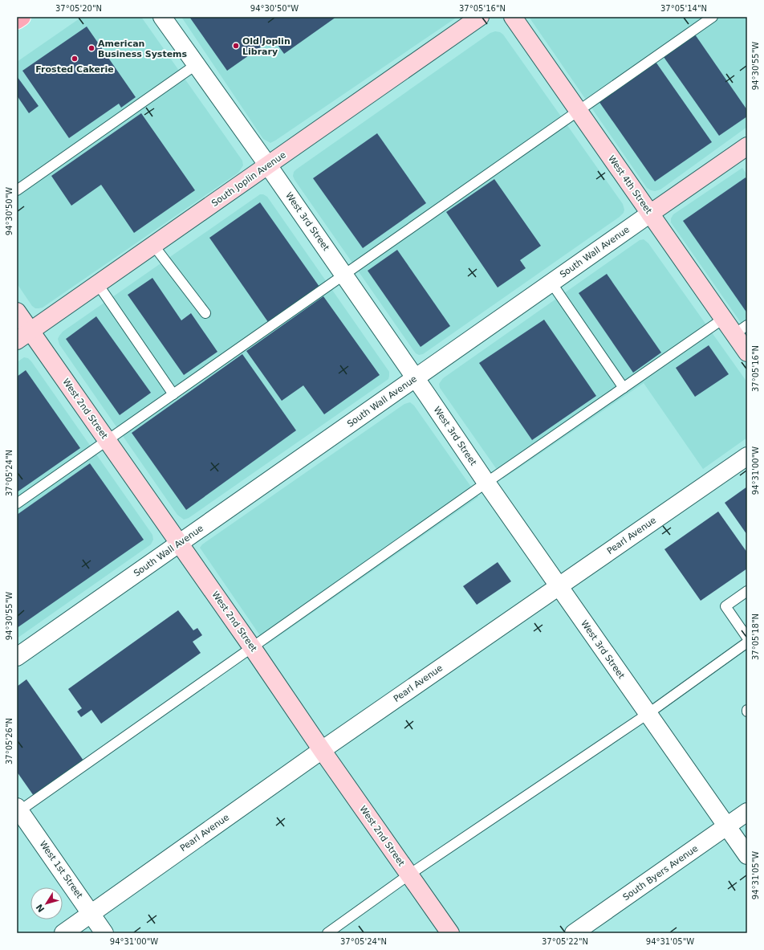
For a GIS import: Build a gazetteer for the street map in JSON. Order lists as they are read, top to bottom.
{
  "streets": {
    "street": [
      "South Joplin Avenue",
      "West 4th Street",
      "West 3rd Street",
      "South Wall Avenue",
      "West 2nd Street",
      "Pearl Avenue",
      "West 1st Street",
      "South Byers Avenue"
    ]
  },
  "crossings": [
    ["South Joplin Avenue", "West 3rd Street"],
    ["South Joplin Avenue", "West 2nd Street"],
    ["West 4th Street", "South Wall Avenue"],
    ["West 3rd Street", "South Wall Avenue"],
    ["West 3rd Street", "Pearl Avenue"],
    ["West 3rd Street", "South Byers Avenue"],
    ["South Wall Avenue", "West 2nd Street"],
    ["West 2nd Street", "Pearl Avenue"],
    ["Pearl Avenue", "West 1st Street"]
  ],
  "places": ["Old Joplin Library", "American Business Systems", "Frosted Cakerie"],
  "north": "bottom left",
  "coordinates": [
    "37°05'20\"N",
    "94°30'50\"W",
    "37°05'16\"N",
    "37°05'14\"N",
    "94°30'55\"W",
    "94°31'00\"W",
    "37°05'24\"N",
    "37°05'18\"N",
    "37°05'26\"N",
    "94°31'05\"W",
    "37°05'22\"N"
  ]
}
